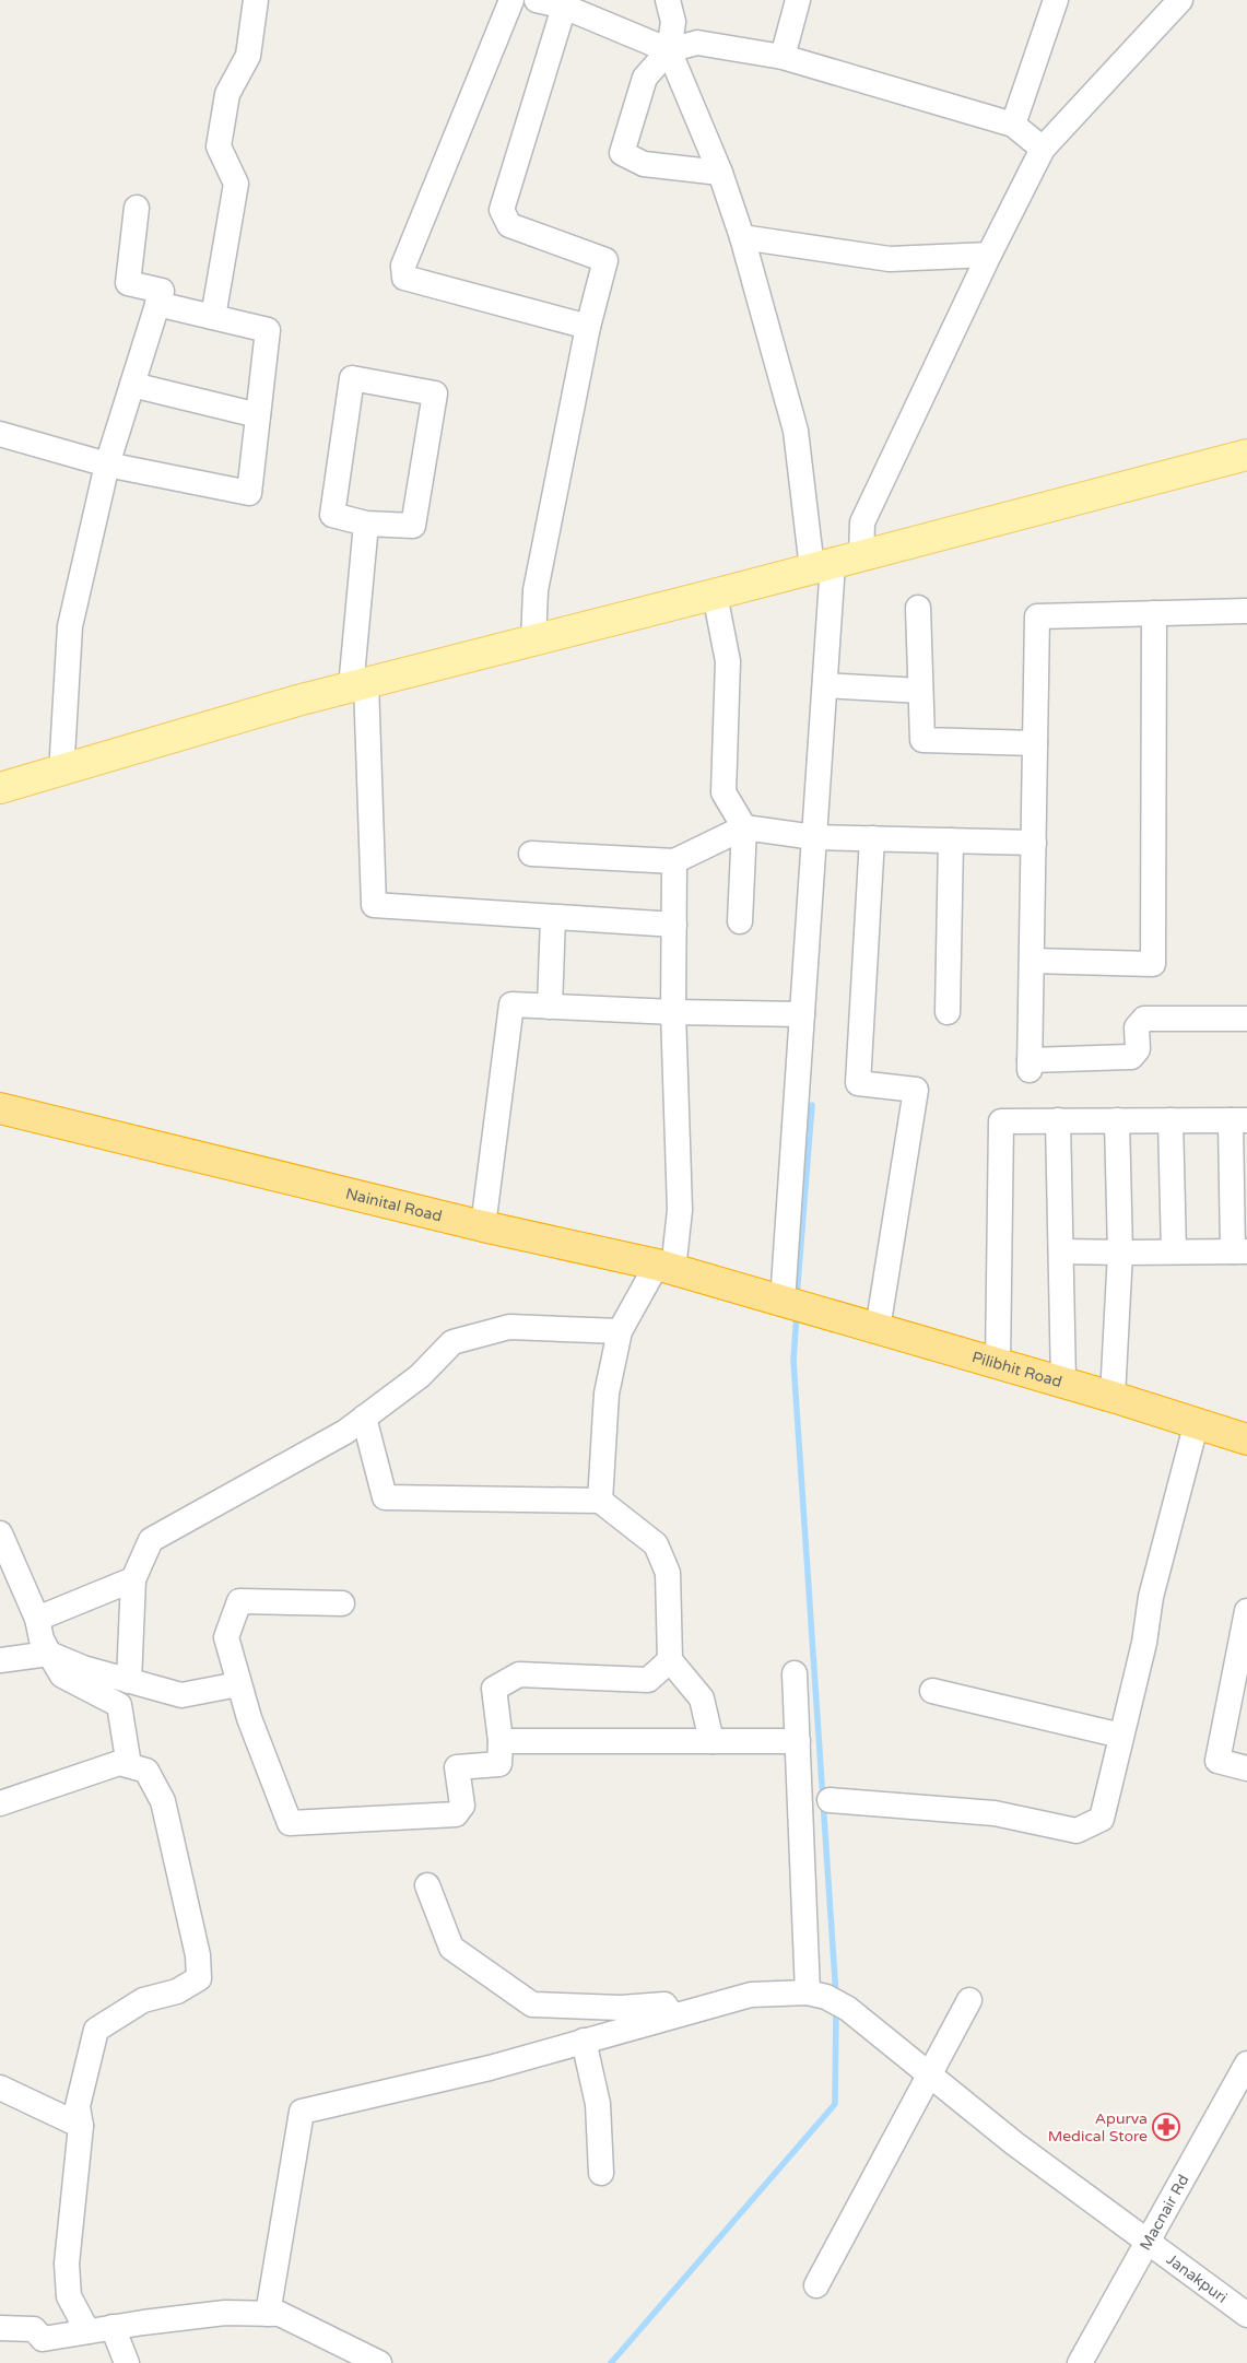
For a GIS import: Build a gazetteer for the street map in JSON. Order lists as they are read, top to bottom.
{
  "streets": {
    "highway": ["Nainital Road", "Pilibhit Road"],
    "street": ["Macnair Rd", "Janakpuri"]
  },
  "crossings": [
    ["Nainital Road", "Pilibhit Road"],
    ["Macnair Rd", "Janakpuri"]
  ],
  "places": {
    "pharmacy": ["Apurva Medical Store"]
  }
}
